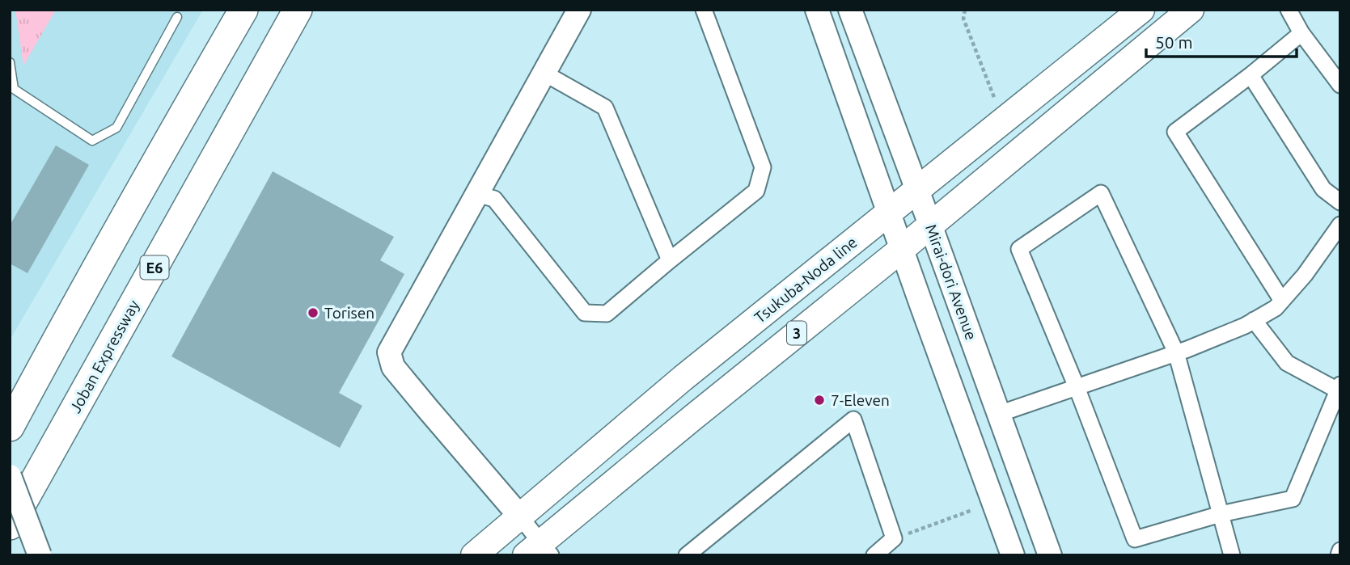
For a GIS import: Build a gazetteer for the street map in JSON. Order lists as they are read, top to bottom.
{
  "streets": {
    "highway": ["E6", "Joban Expressway"],
    "main road": ["Tsukuba-Noda line", "3"],
    "street": ["Mirai-dori Avenue"]
  },
  "crossings": [
    ["Tsukuba-Noda line", "Mirai-dori Avenue"],
    ["Mirai-dori Avenue", "3"]
  ],
  "places": ["Torisen", "7-Eleven"],
  "scale_bar": "50 m"
}
